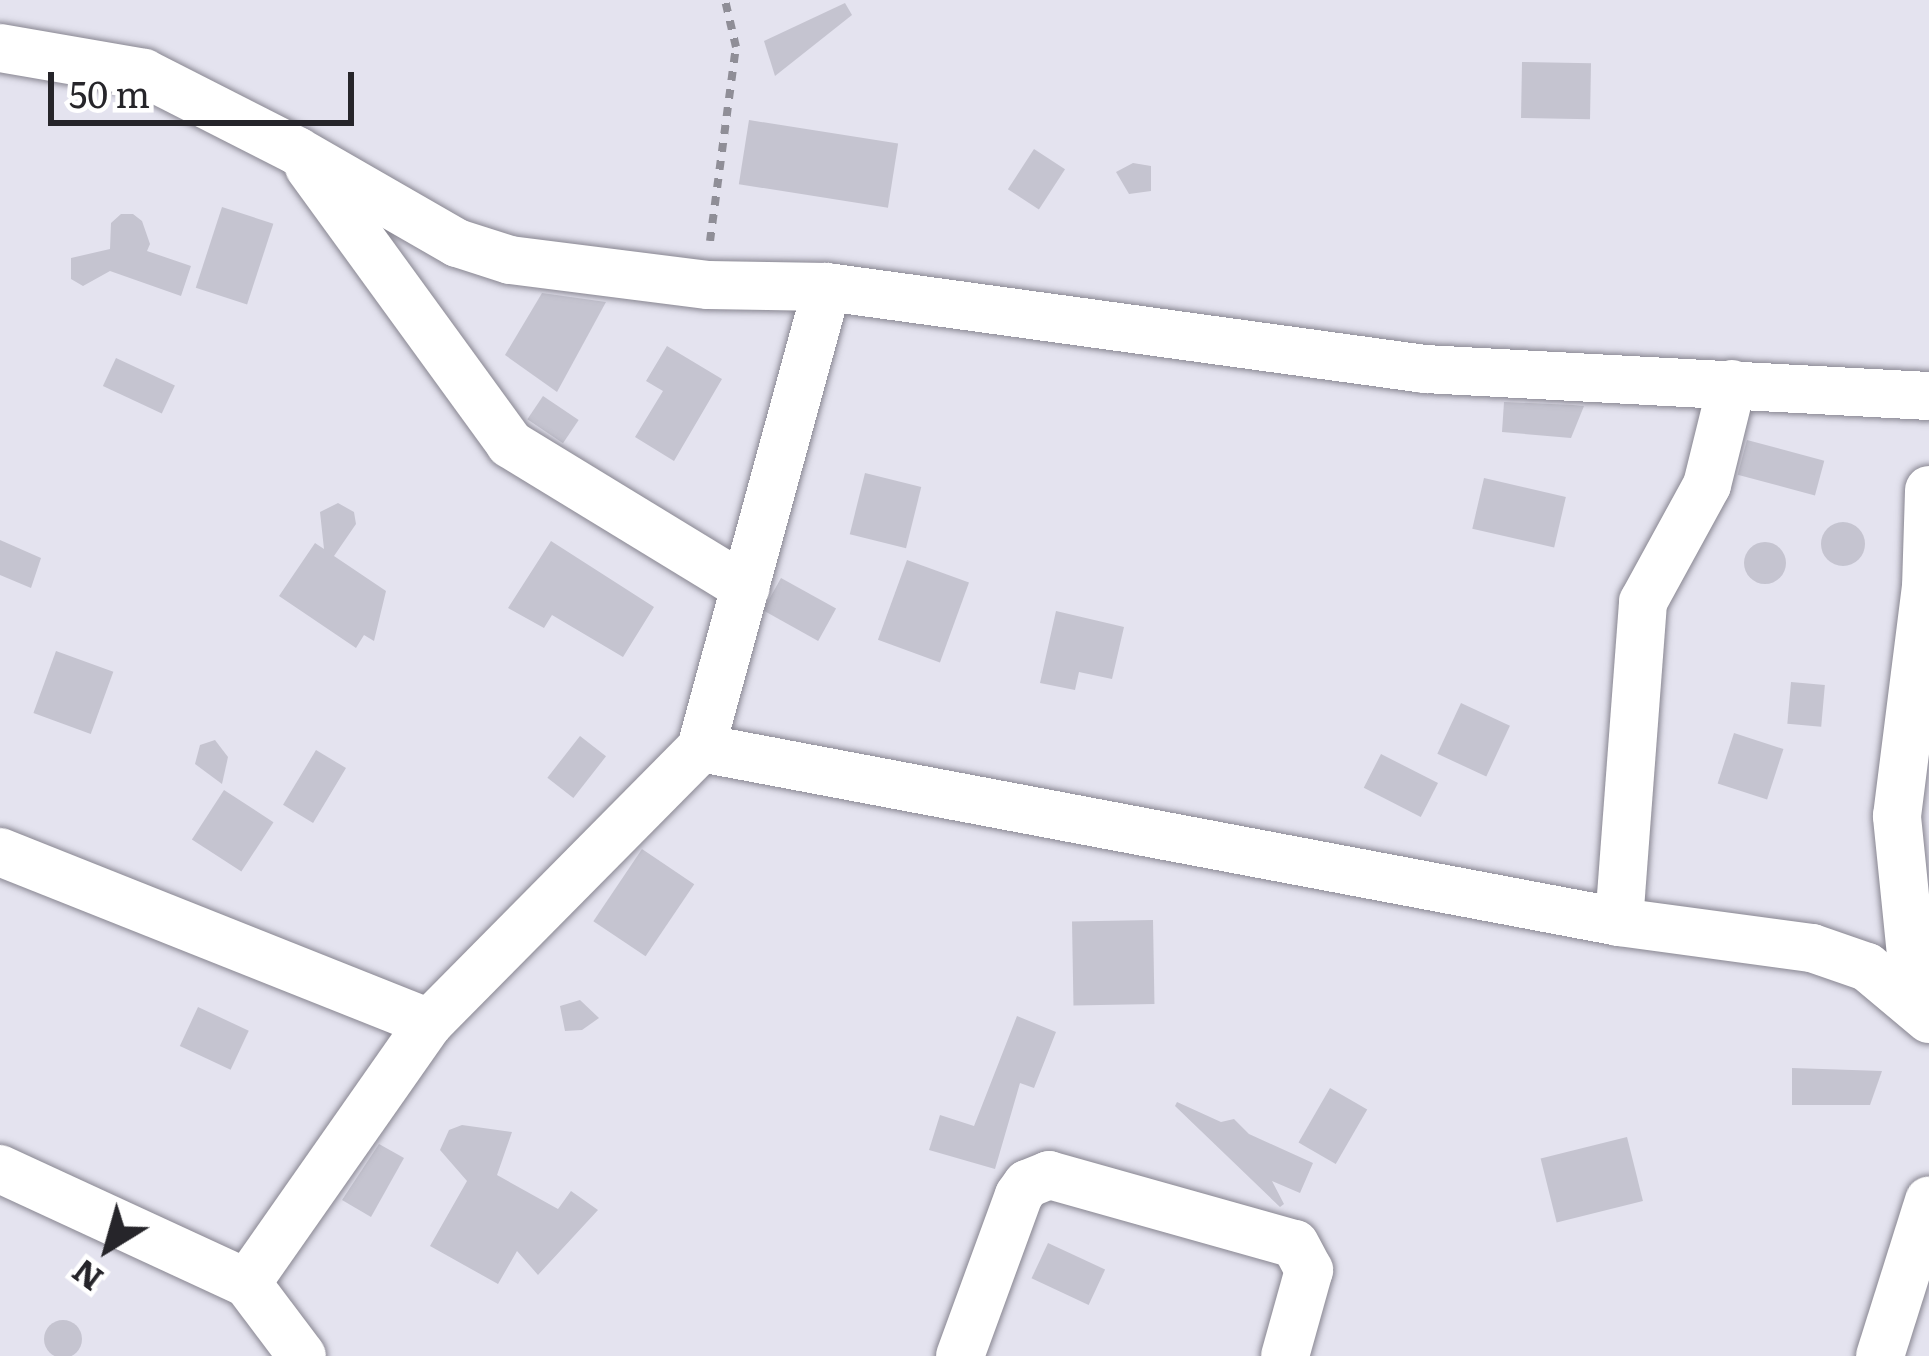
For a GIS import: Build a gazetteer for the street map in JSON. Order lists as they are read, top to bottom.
{
  "scale_bar": "50 m",
  "north": "bottom left"
}
